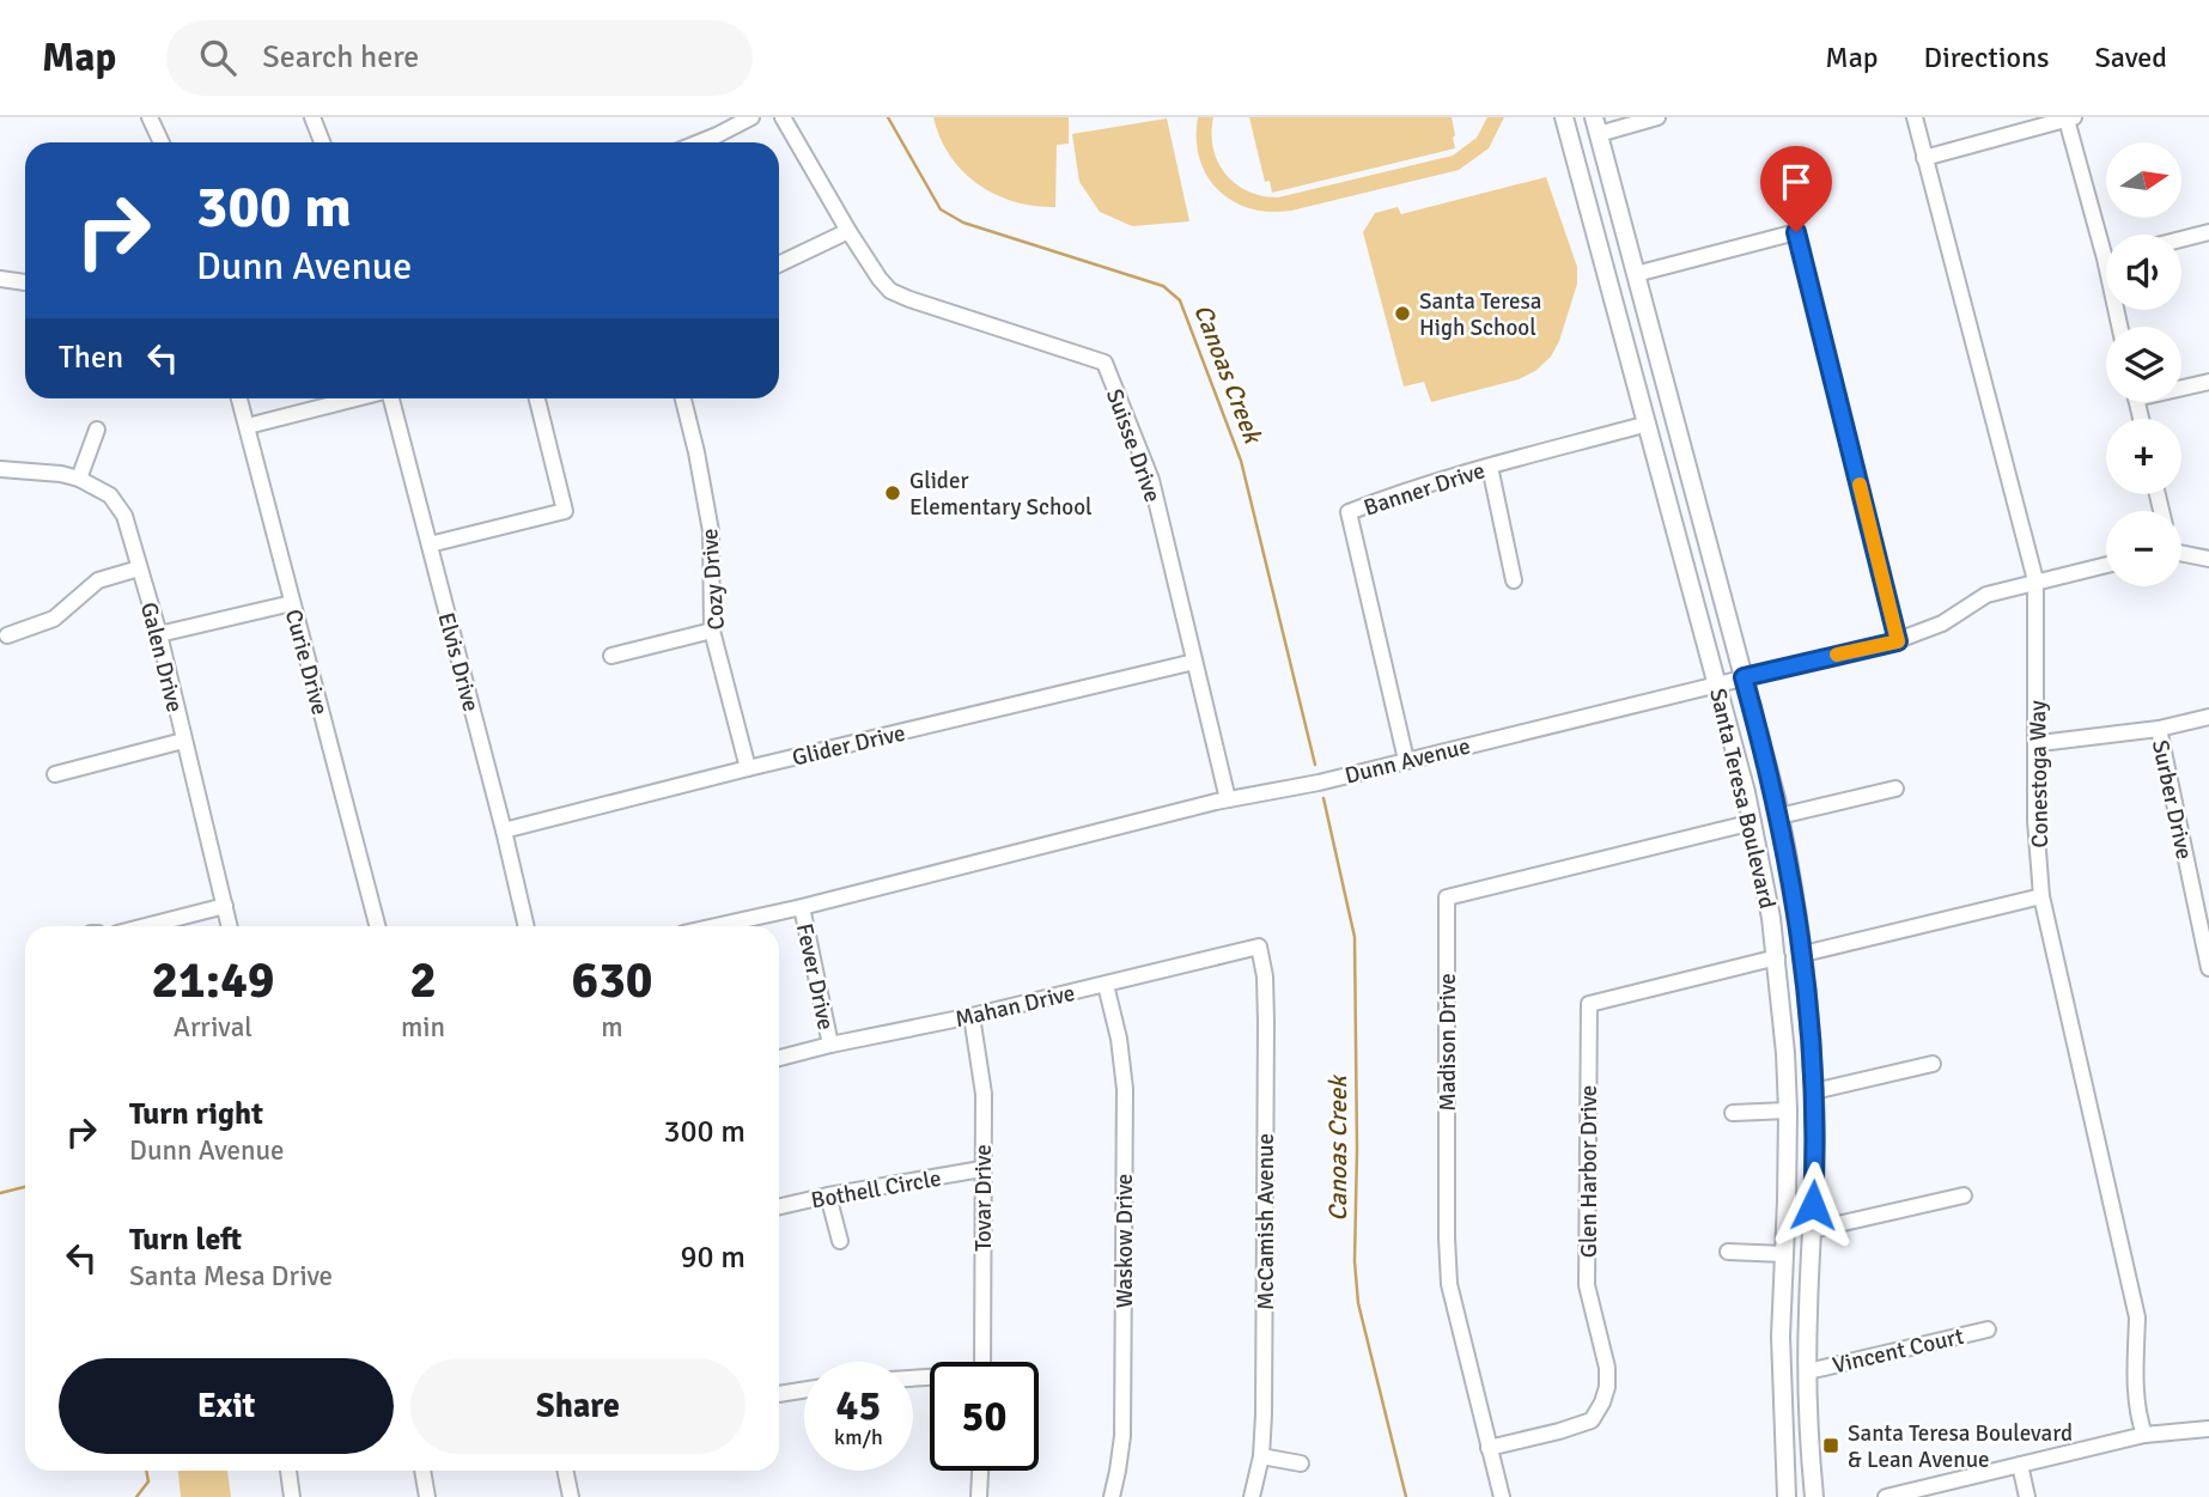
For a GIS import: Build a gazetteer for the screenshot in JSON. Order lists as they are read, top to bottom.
{
  "streets": {
    "main road": ["Santa Teresa Boulevard"],
    "street": [
      "Suisse Drive",
      "Banner Drive",
      "Cozy Drive",
      "Galen Drive",
      "Curie Drive",
      "Elvis Drive",
      "Glider Drive",
      "Dunn Avenue",
      "Conestoga Way",
      "Surber Drive",
      "Fever Drive",
      "Mahan Drive",
      "Madison Drive",
      "Glen Harbor Drive",
      "Bothell Circle",
      "Tovar Drive",
      "McCamish Avenue",
      "Waskow Drive",
      "Vincent Court"
    ]
  },
  "crossings": [
    ["Suisse Drive", "Glider Drive"],
    ["Suisse Drive", "Dunn Avenue"],
    ["Banner Drive", "Dunn Avenue"],
    ["Banner Drive", "Santa Teresa Boulevard"],
    ["Cozy Drive", "Glider Drive"],
    ["Elvis Drive", "Glider Drive"],
    ["Dunn Avenue", "Conestoga Way"],
    ["Dunn Avenue", "Santa Teresa Boulevard"],
    ["Dunn Avenue", "Fever Drive"],
    ["Santa Teresa Boulevard", "Madison Drive"],
    ["Santa Teresa Boulevard", "Glen Harbor Drive"],
    ["Santa Teresa Boulevard", "Vincent Court"],
    ["Fever Drive", "Mahan Drive"],
    ["Mahan Drive", "Tovar Drive"],
    ["Mahan Drive", "McCamish Avenue"],
    ["Mahan Drive", "Waskow Drive"],
    ["Madison Drive", "Glen Harbor Drive"],
    ["Bothell Circle", "Tovar Drive"]
  ],
  "water": ["Canoas Creek"],
  "places": {
    "other": ["Santa Teresa High School", "Glider Elementary School"],
    "transit": ["Santa Teresa Boulevard & Lean Avenue"]
  },
  "north": "right",
  "page": {
    "header": "Map",
    "search": "Search here",
    "nav": ["Map", "Directions", "Saved"],
    "map_buttons": ["+", "−"],
    "turn": ["300 m", "Dunn Avenue"],
    "then": "Then",
    "eta": [
      "21:49",
      "Arrival",
      "2",
      "min",
      "630",
      "m"
    ],
    "list": [
      {
        "name": "Turn right",
        "note": "Dunn Avenue",
        "value": "300 m"
      },
      {
        "name": "Turn left",
        "note": "Santa Mesa Drive",
        "value": "90 m"
      }
    ],
    "buttons": ["Exit", "Share"],
    "speed": "45 km/h",
    "limit": "50"
  }
}
